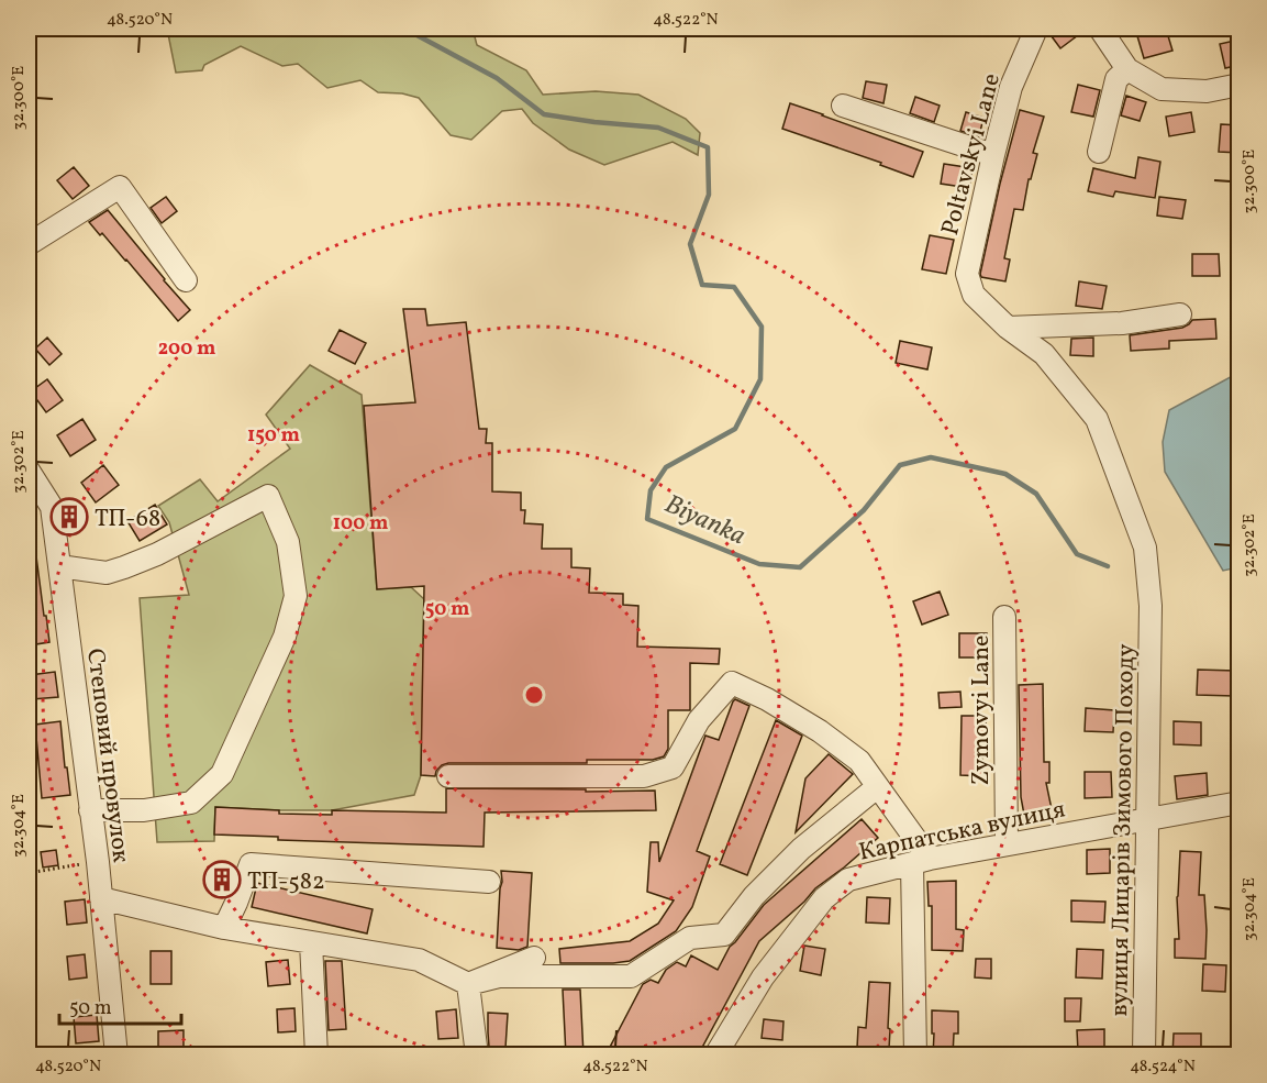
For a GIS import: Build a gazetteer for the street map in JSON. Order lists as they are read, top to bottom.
{
  "streets": {
    "street": [
      "Poltavskyi Lane",
      "Zymovyi Lane",
      "Степовий провулок",
      "Карпатська вулиця",
      "вулиця Лицарів Зимового Походу"
    ]
  },
  "crossings": [
    ["Poltavskyi Lane", "вулиця Лицарів Зимового Походу"],
    ["Zymovyi Lane", "Карпатська вулиця"],
    ["Карпатська вулиця", "вулиця Лицарів Зимового Походу"]
  ],
  "water": ["Biyanka"],
  "places": {
    "building": ["ТП-68", "ТП-582"]
  },
  "scale_bar": "50 m",
  "coordinates": [
    "48.520°N",
    "48.522°N",
    "32.300°E",
    "32.302°E",
    "32.304°E",
    "48.524°N"
  ],
  "rings": [
    "200 m",
    "150 m",
    "100 m",
    "50 m"
  ]
}
